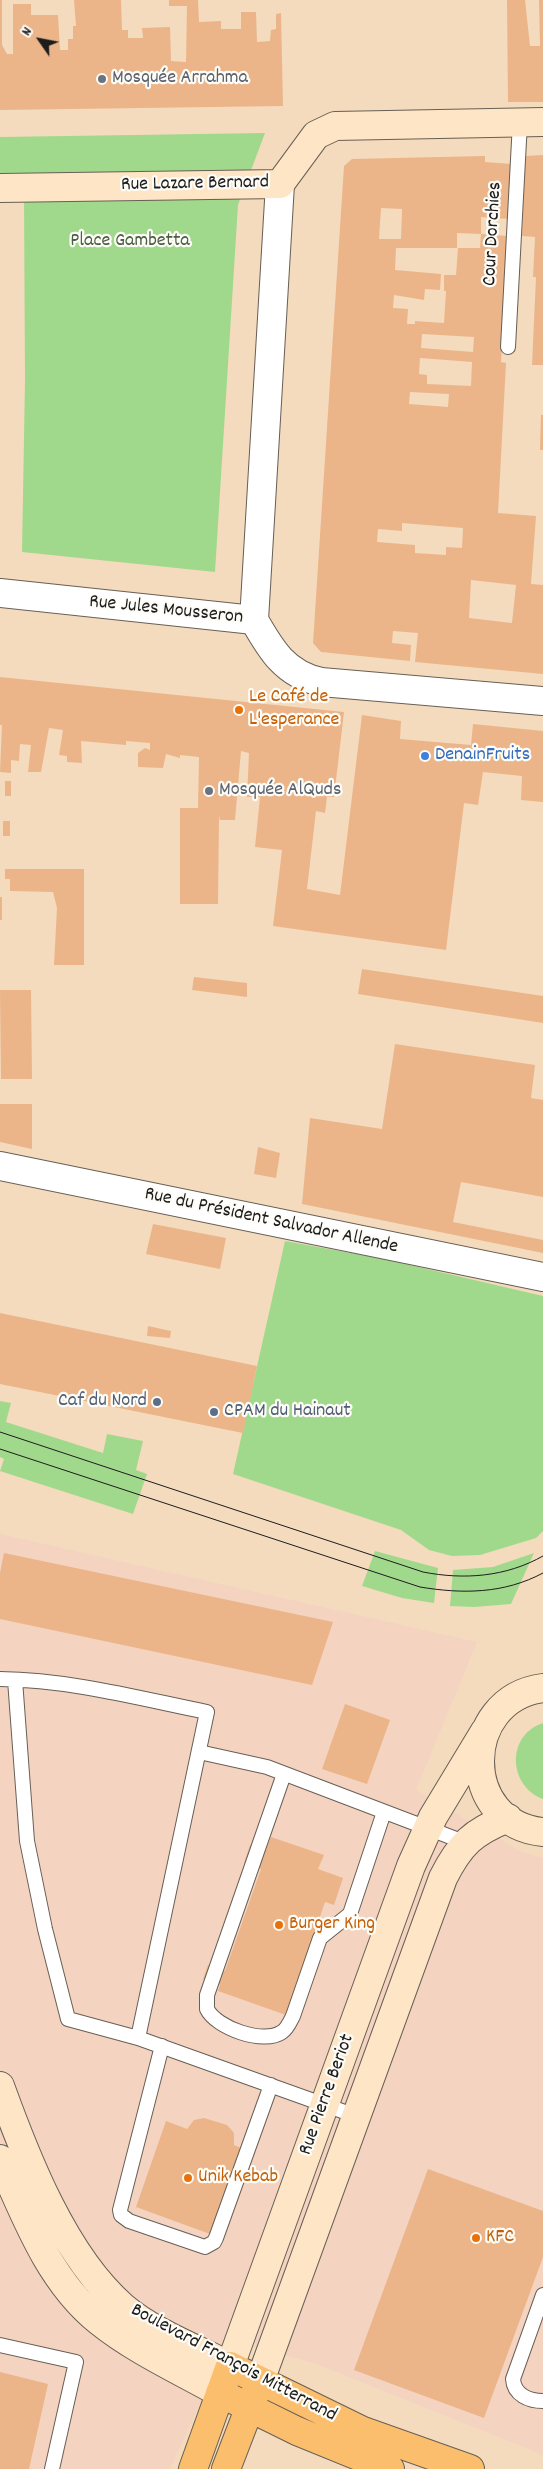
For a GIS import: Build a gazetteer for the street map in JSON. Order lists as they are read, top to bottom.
{
  "streets": {
    "main road": ["Rue Pierre Beriot", "Boulevard François Mitterrand"],
    "street": ["Rue Lazare Bernard", "Rue Jules Mousseron", "Rue du Président Salvador Allende"],
    "lane": ["Cour Dorchies"]
  },
  "crossings": [
    ["Rue Lazare Bernard", "Cour Dorchies"],
    ["Rue Pierre Beriot", "Boulevard François Mitterrand"]
  ],
  "parks": ["Place Gambetta"],
  "places": [
    "Mosquée Arrahma",
    "Le Café de L'esperance",
    "DenainFruits",
    "Mosquée AlQuds",
    "Caf du Nord",
    "CPAM du Hainaut",
    "Burger King",
    "Unik Kebab",
    "KFC"
  ],
  "north": "top left"
}
